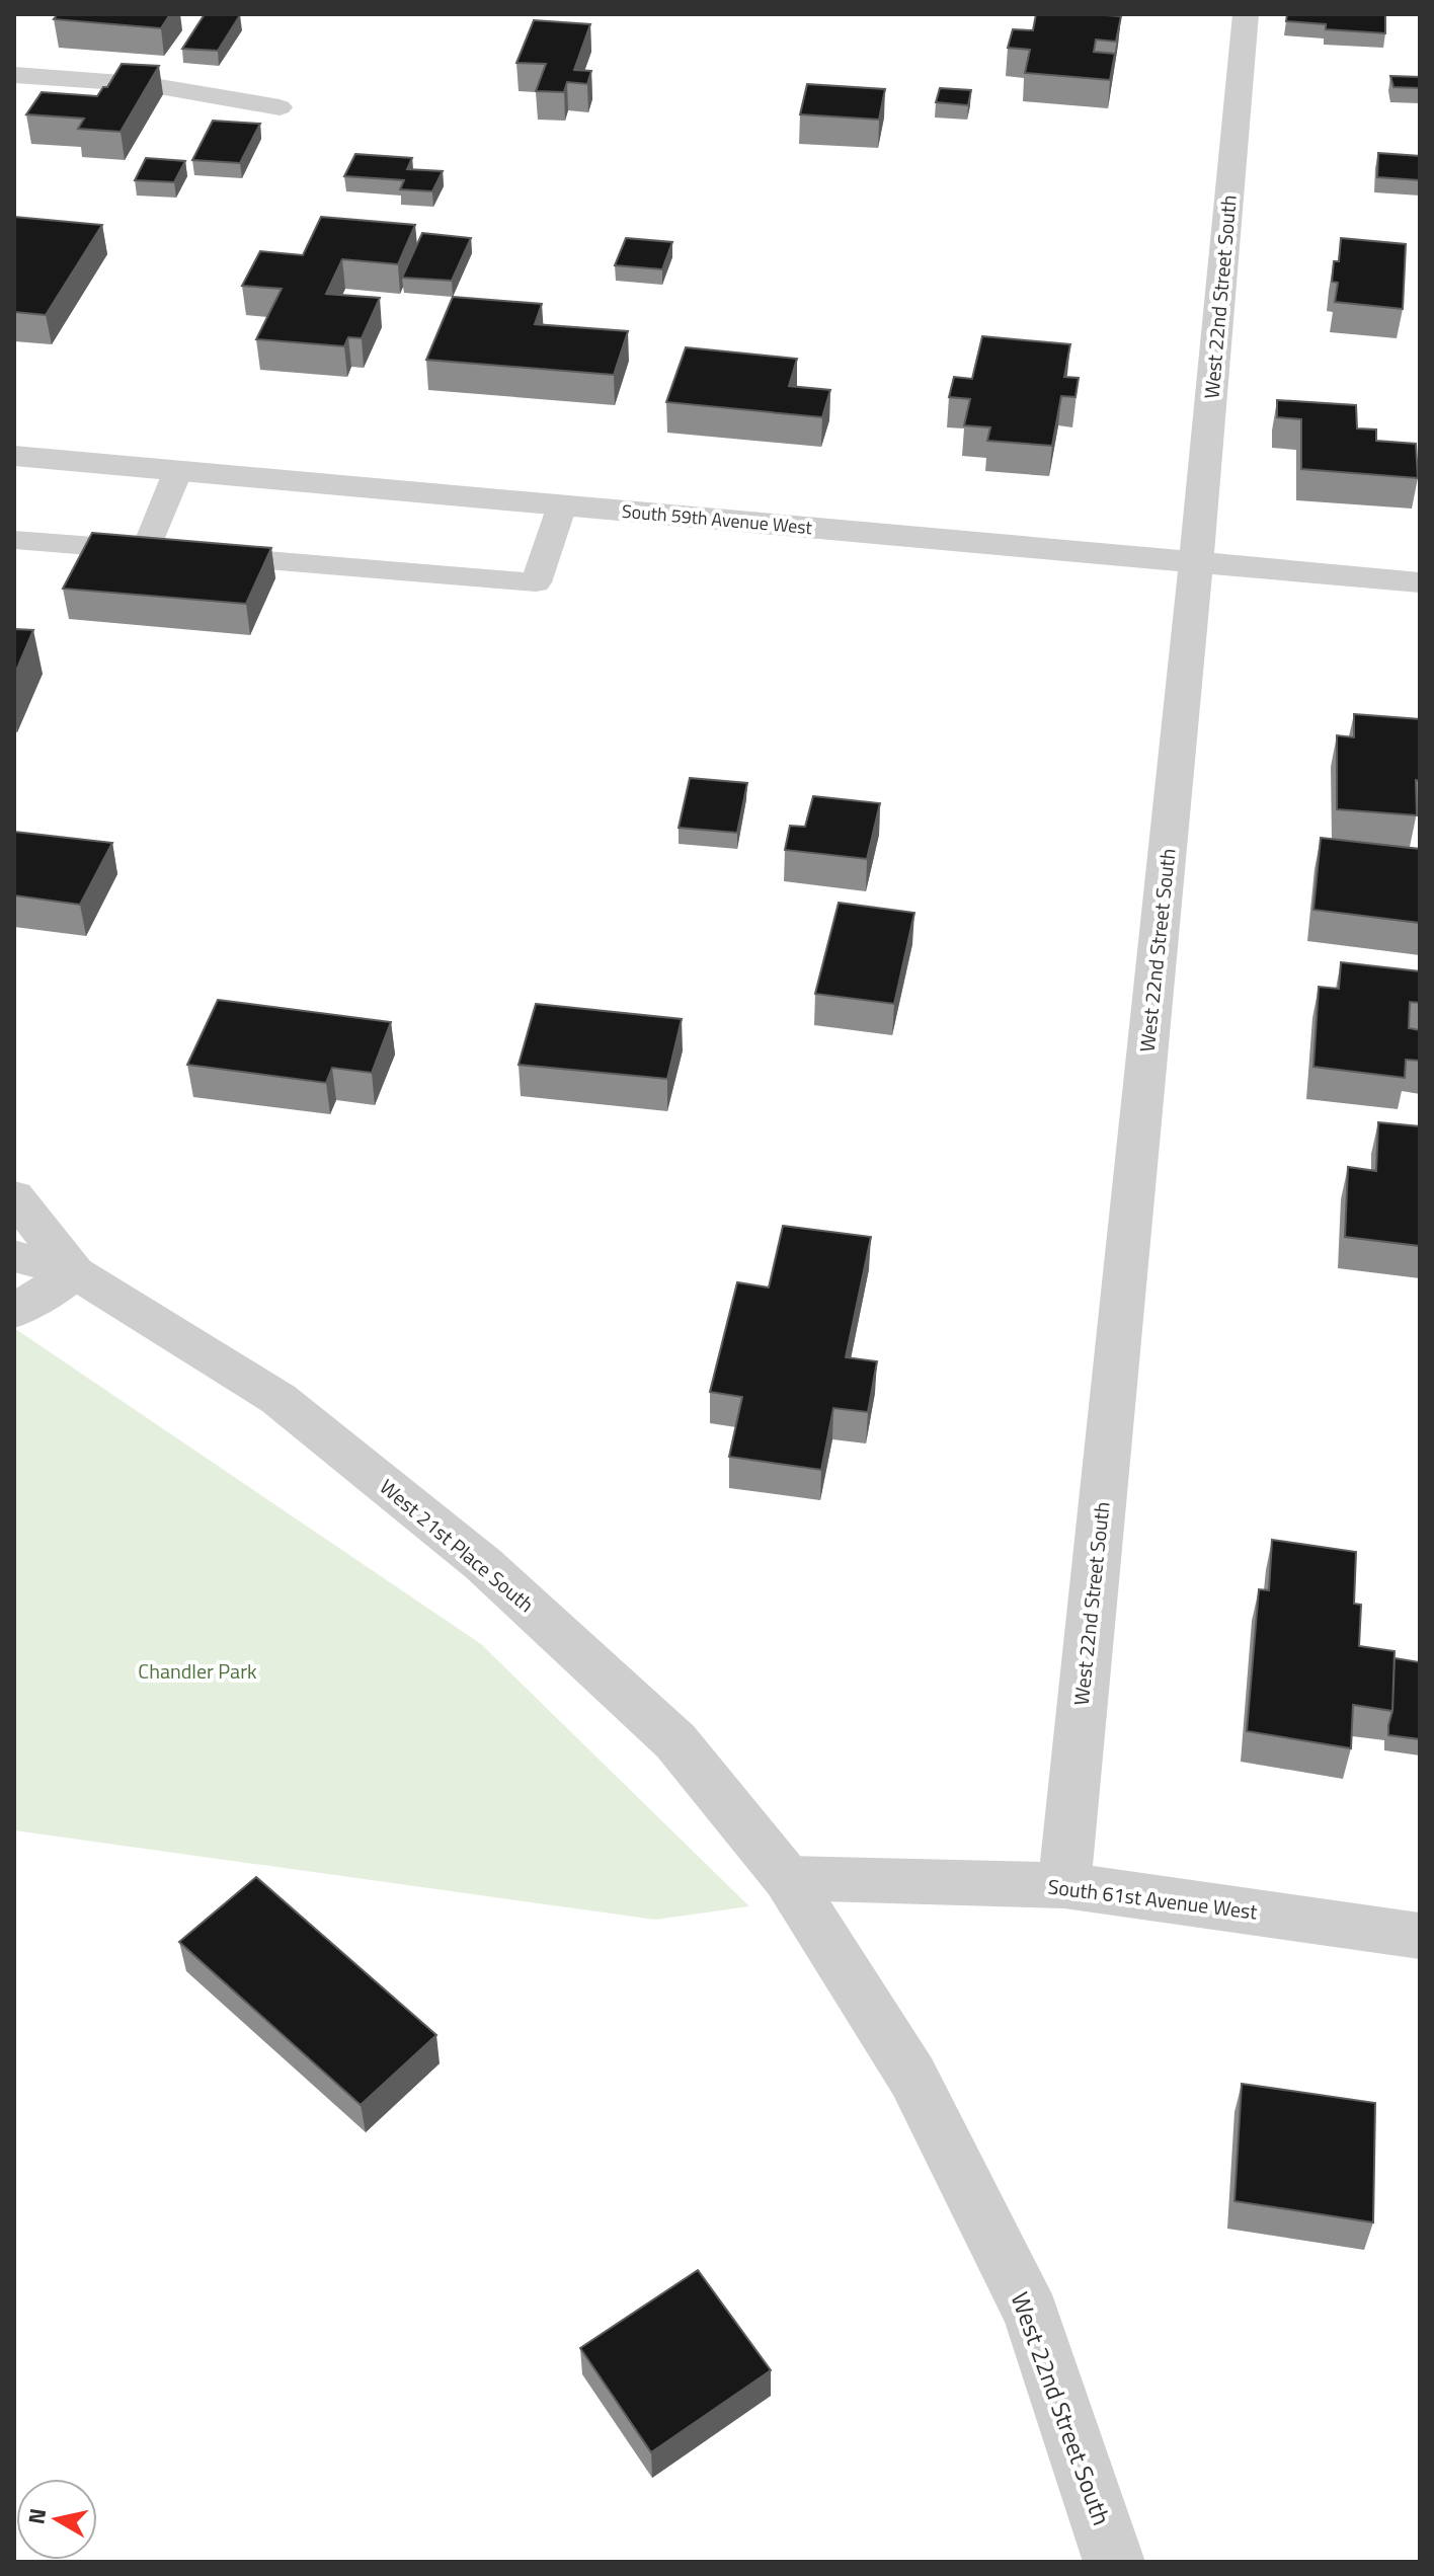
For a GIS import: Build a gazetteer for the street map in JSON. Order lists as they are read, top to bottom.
{
  "streets": {
    "street": [
      "West 22nd Street South",
      "South 59th Avenue West",
      "West 21st Place South",
      "South 61st Avenue West"
    ]
  },
  "crossings": [
    ["West 22nd Street South", "South 59th Avenue West"],
    ["West 22nd Street South", "West 21st Place South"],
    ["West 22nd Street South", "South 61st Avenue West"],
    ["West 21st Place South", "South 61st Avenue West"]
  ],
  "parks": ["Chandler Park"],
  "north": "left"
}
